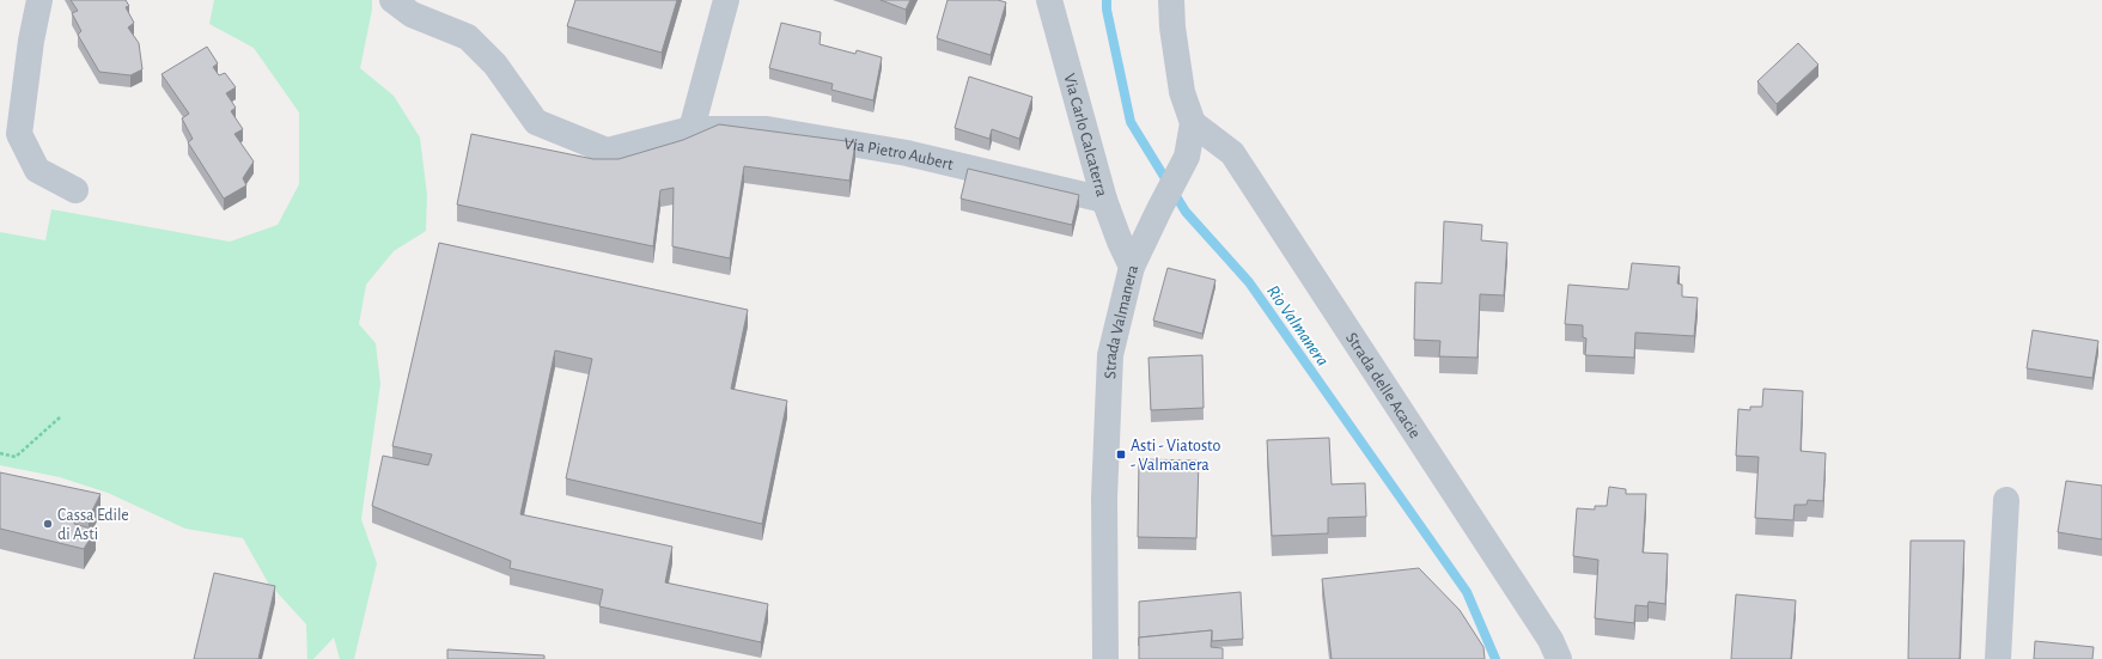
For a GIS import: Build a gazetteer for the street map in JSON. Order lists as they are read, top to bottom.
{
  "streets": {
    "street": [
      "Via Carlo Calcaterra",
      "Via Pietro Aubert",
      "Strada Valmanera",
      "Strada delle Acacie"
    ]
  },
  "crossings": [
    ["Via Carlo Calcaterra", "Via Pietro Aubert"],
    ["Via Carlo Calcaterra", "Strada Valmanera"],
    ["Strada Valmanera", "Strada delle Acacie"]
  ],
  "water": ["Rio Valmanera"],
  "places": {
    "transit": ["Asti - Viatosto - Valmanera"],
    "other": ["Cassa Edile di Asti"]
  }
}
